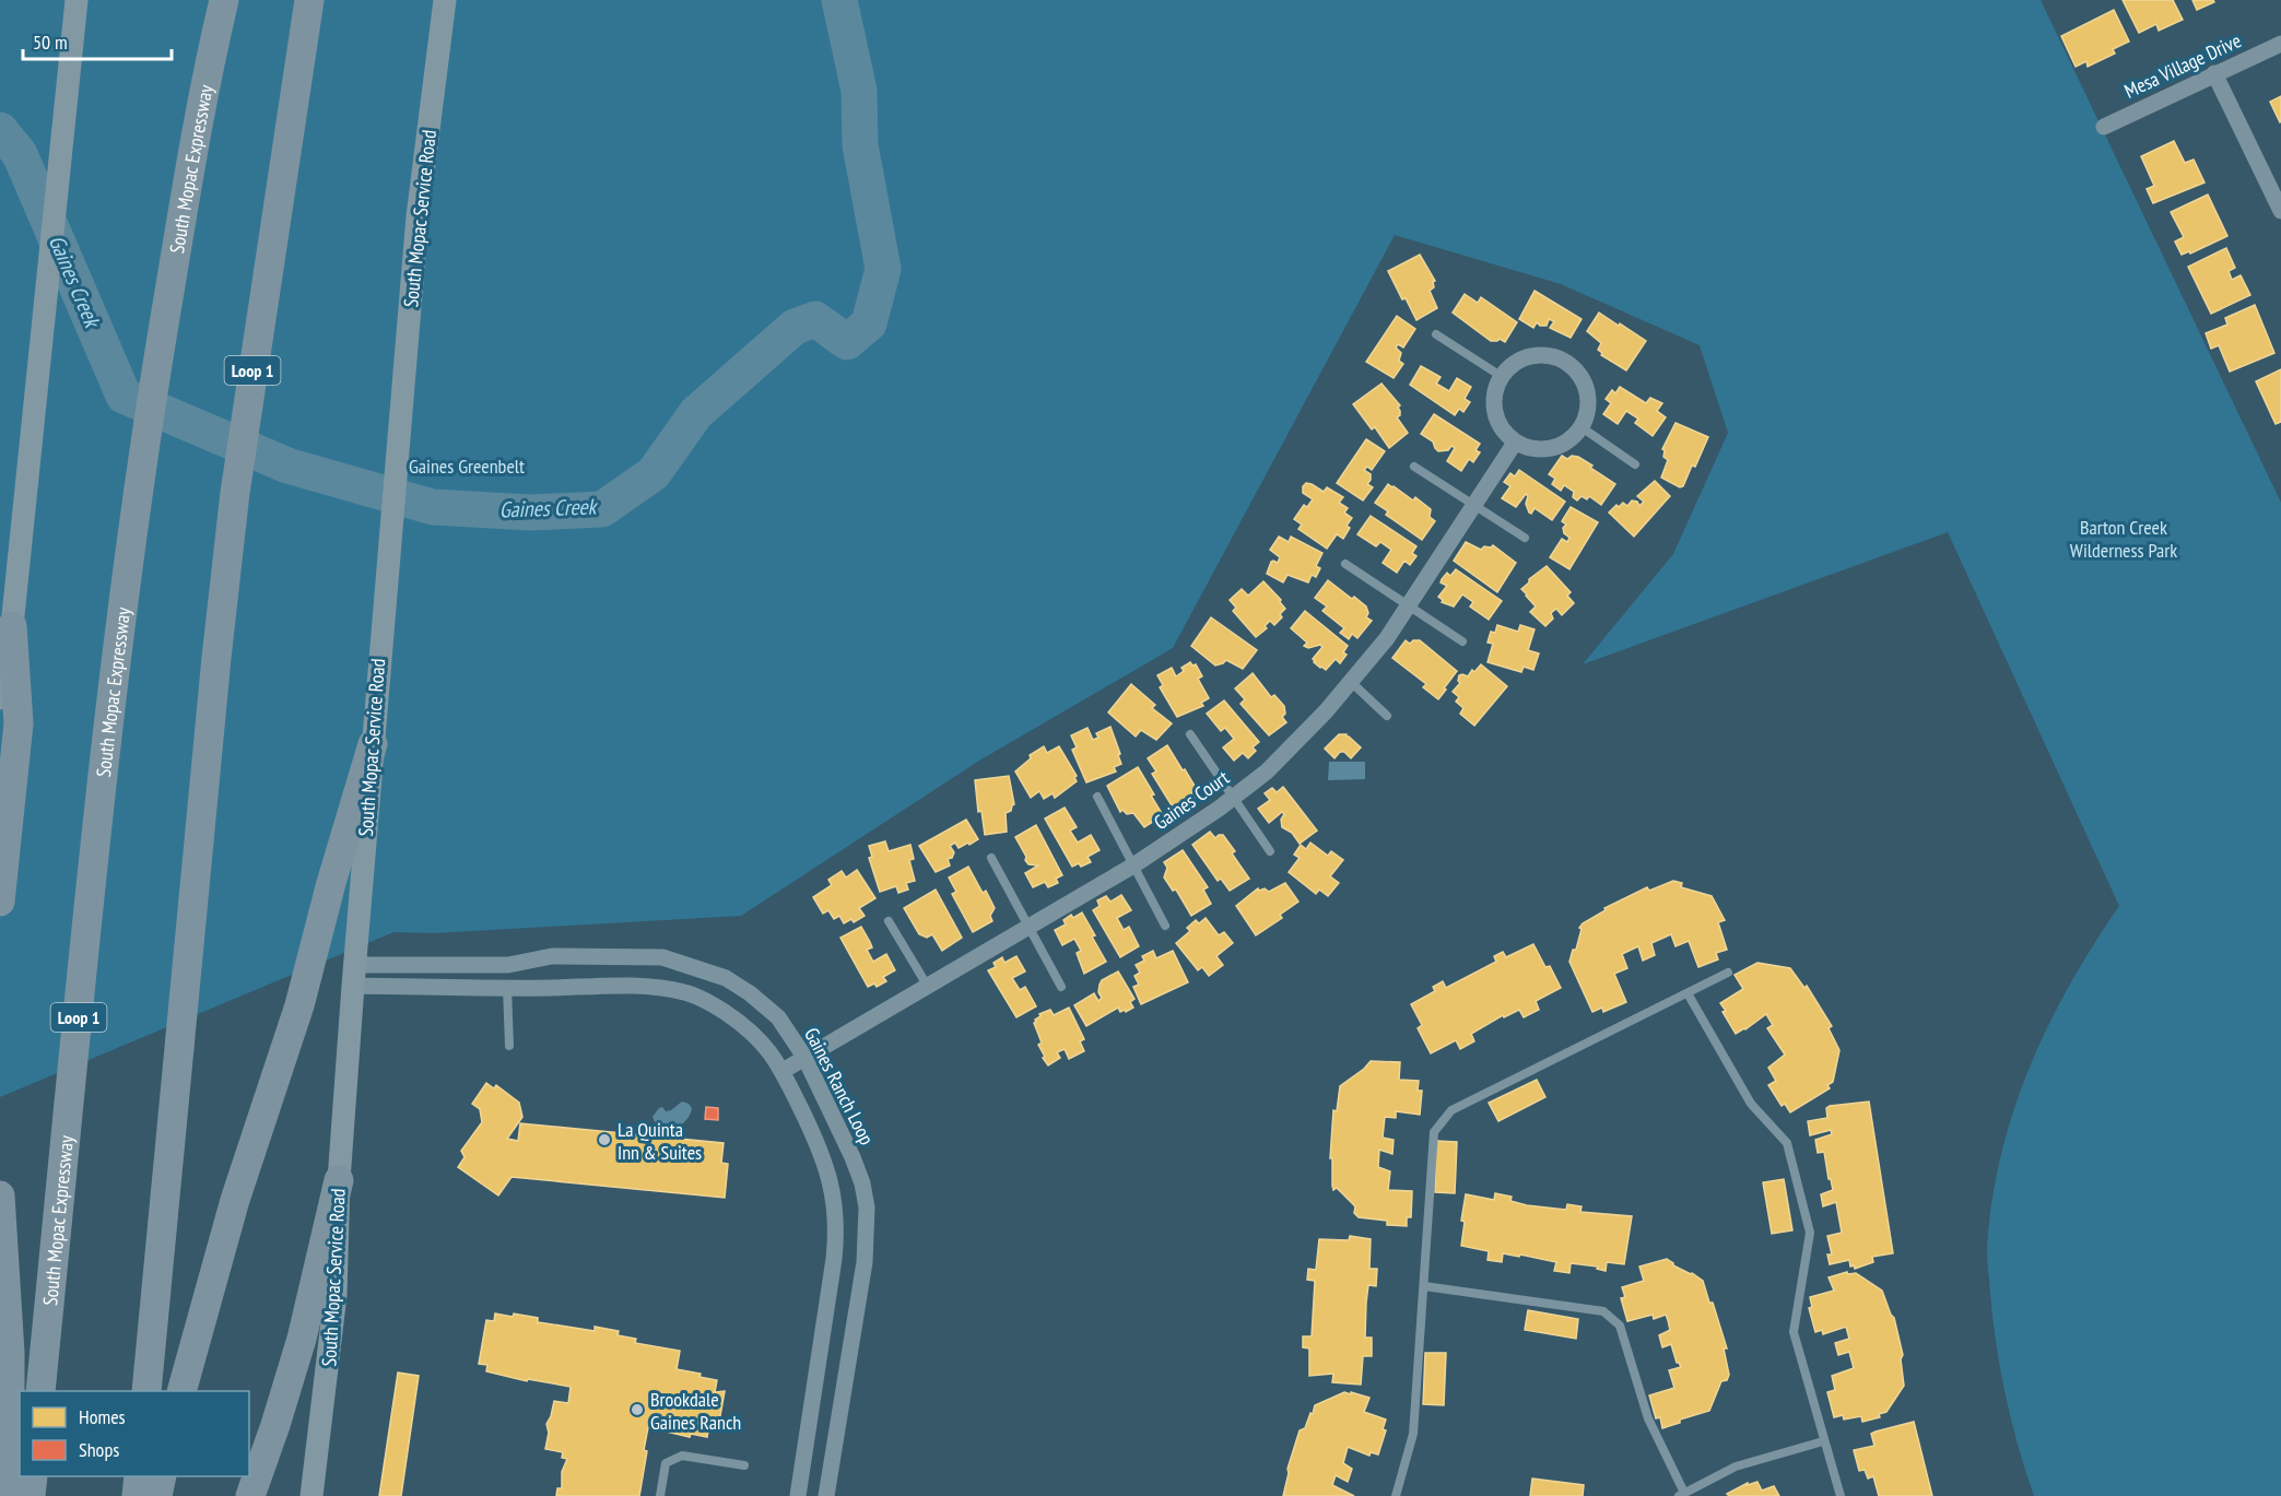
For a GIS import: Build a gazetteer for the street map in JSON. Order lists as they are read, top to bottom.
{
  "streets": {
    "highway": ["South Mopac Expressway", "Loop 1"],
    "main road": ["South Mopac Service Road"],
    "street": ["Mesa Village Drive", "Gaines Court", "Gaines Ranch Loop"]
  },
  "crossings": [
    ["South Mopac Service Road", "Gaines Ranch Loop"],
    ["Gaines Court", "Gaines Ranch Loop"]
  ],
  "water": ["Gaines Creek"],
  "parks": ["Gaines Greenbelt", "Barton Creek Wilderness Park"],
  "places": ["La Quinta Inn & Suites", "Brookdale Gaines Ranch"],
  "legend": ["Homes", "Shops"],
  "scale_bar": "50 m"
}
